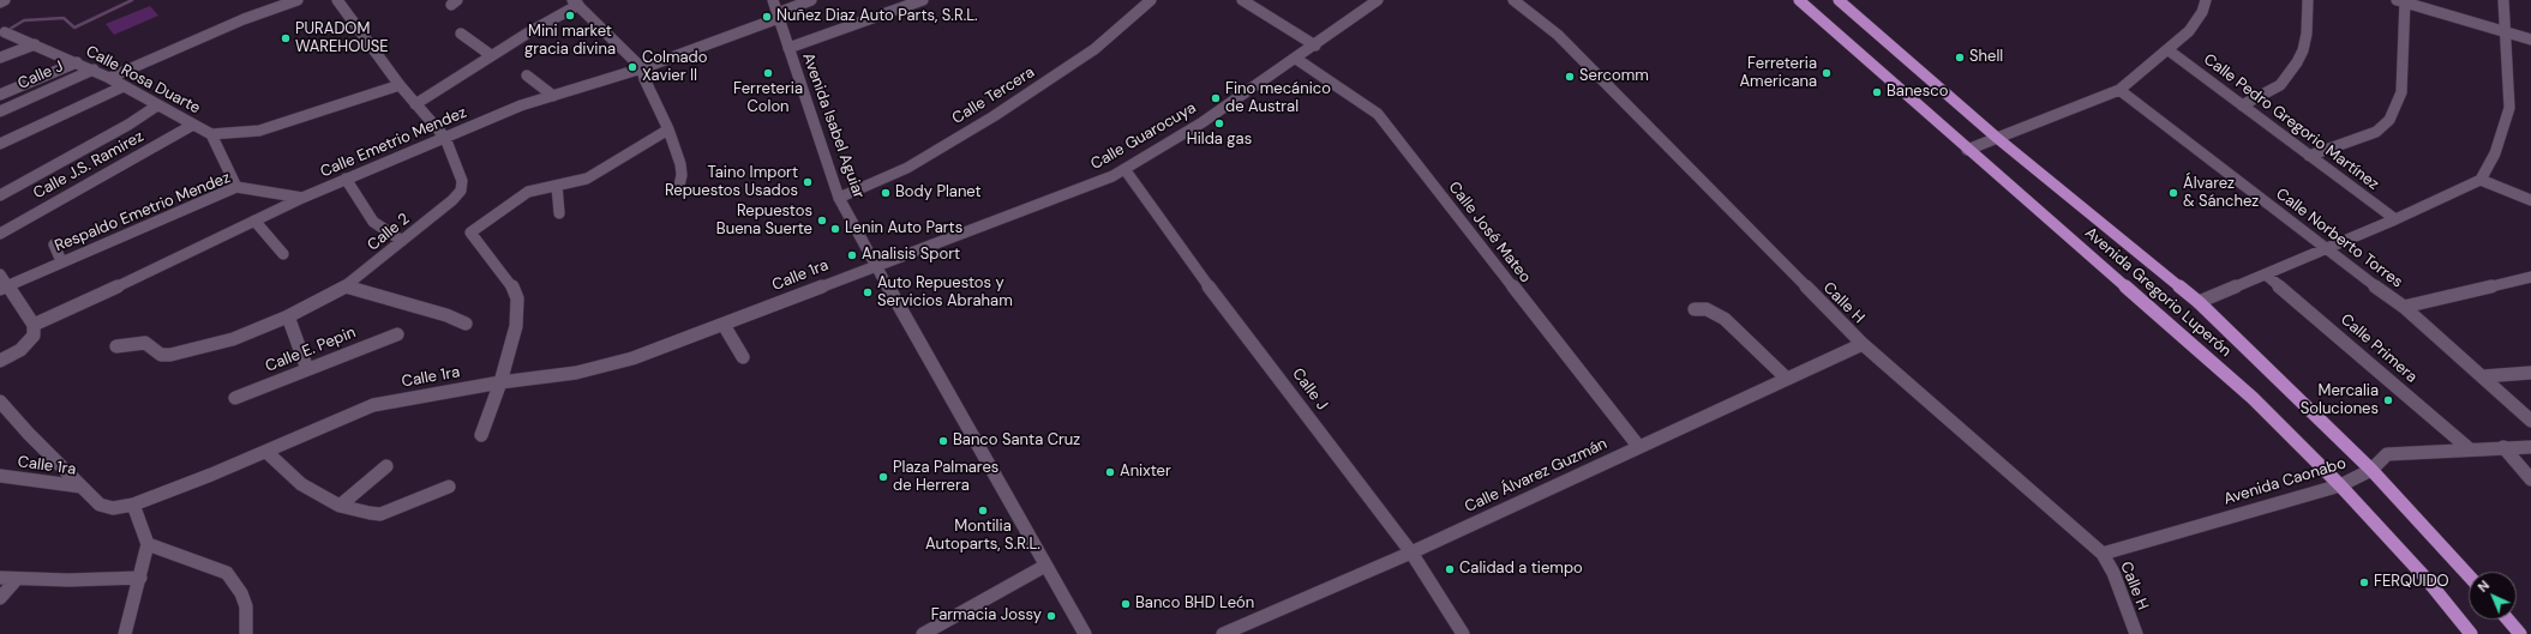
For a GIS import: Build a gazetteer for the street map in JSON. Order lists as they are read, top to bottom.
{
  "streets": {
    "main road": ["Avenida Gregorio Luperón"],
    "street": [
      "Calle J",
      "Calle Rosa Duarte",
      "Calle Tercera",
      "Calle Pedro Gregorio Martínez",
      "Avenida Isabel Aguiar",
      "Calle Guarocuya",
      "Calle Emetrio Mendez",
      "Calle J.S. Ramirez",
      "Respaldo Emetrio Mendez",
      "Calle 2",
      "Calle José Mateo",
      "Calle Norberto Torres",
      "Calle 1ra",
      "Calle H",
      "Calle Primera",
      "Calle E. Pepin",
      "Calle Álvarez Guzmán",
      "Avenida Caonabo"
    ]
  },
  "crossings": [
    ["Calle J", "Calle Rosa Duarte"],
    ["Calle J", "Calle Guarocuya"],
    ["Calle J", "Calle Álvarez Guzmán"],
    ["Calle Rosa Duarte", "Calle J.S. Ramirez"],
    ["Calle Tercera", "Avenida Isabel Aguiar"],
    ["Avenida Isabel Aguiar", "Calle Guarocuya"],
    ["Avenida Isabel Aguiar", "Calle Emetrio Mendez"],
    ["Avenida Isabel Aguiar", "Calle 1ra"],
    ["Calle Guarocuya", "Calle José Mateo"],
    ["Calle Guarocuya", "Calle 1ra"],
    ["Calle Emetrio Mendez", "Respaldo Emetrio Mendez"],
    ["Calle Emetrio Mendez", "Calle 2"],
    ["Calle José Mateo", "Calle Álvarez Guzmán"],
    ["Avenida Gregorio Luperón", "Avenida Caonabo"],
    ["Calle H", "Calle Álvarez Guzmán"],
    ["Calle H", "Avenida Caonabo"],
    ["Calle Primera", "Avenida Caonabo"]
  ],
  "places": [
    "Mini market gracia divina",
    "Nuñez Diaz Auto Parts, S.R.L.",
    "PURADOM WAREHOUSE",
    "Shell",
    "Colmado Xavier II",
    "Ferreteria Colon",
    "Ferreteria Americana",
    "Sercomm",
    "Banesco",
    "Fino mecánico de Austral",
    "Hilda gas",
    "Taino Import Repuestos Usados",
    "Body Planet",
    "Álvarez & Sánchez",
    "Repuestos Buena Suerte",
    "Lenin Auto Parts",
    "Analisis Sport",
    "Auto Repuestos y Servicios Abraham",
    "Mercalia Soluciones",
    "Banco Santa Cruz",
    "Anixter",
    "Plaza Palmares de Herrera",
    "Montilia Autoparts, S.R.L.",
    "Calidad a tiempo",
    "FERQUIDO",
    "Banco BHD León",
    "Farmacia Jossy"
  ],
  "north": "top left"
}
